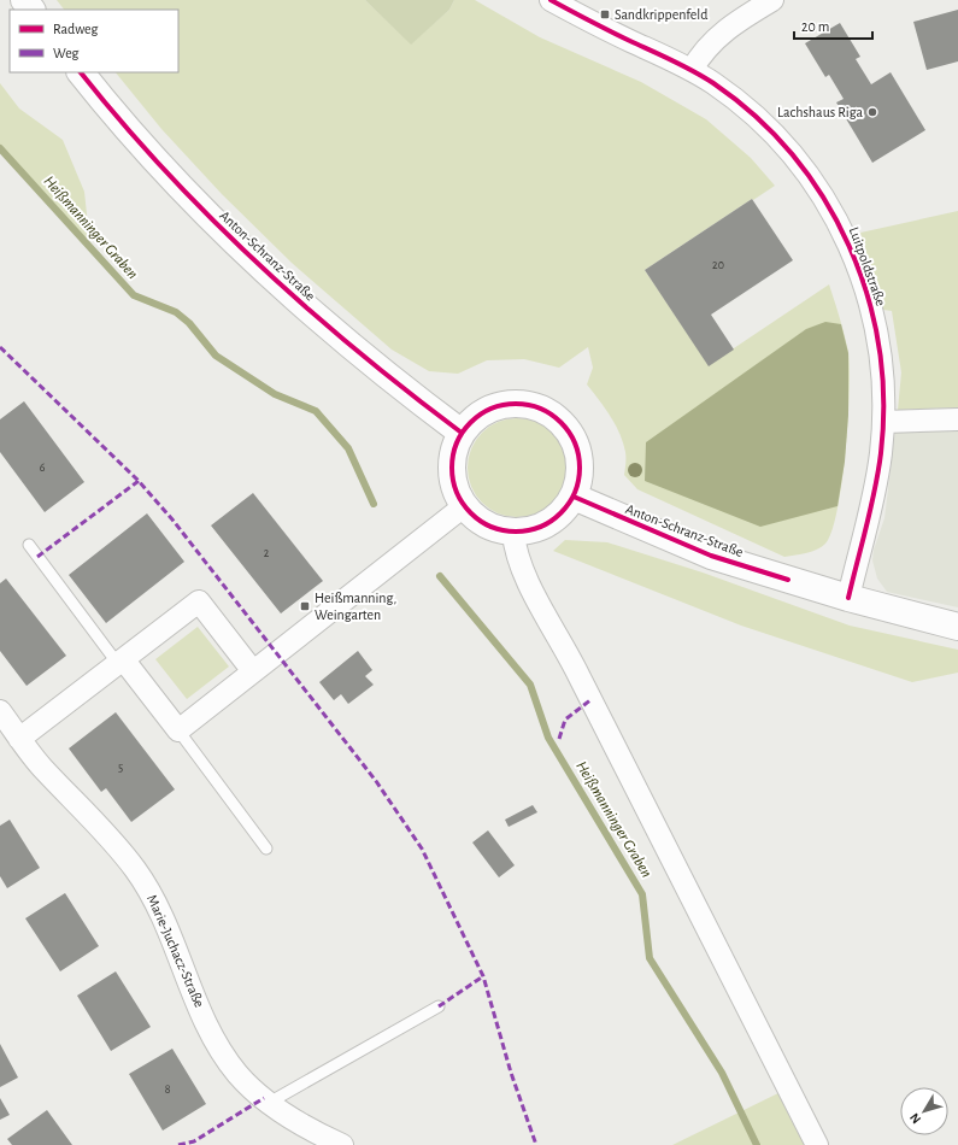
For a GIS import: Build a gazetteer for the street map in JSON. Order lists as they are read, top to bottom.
{
  "streets": {
    "main road": ["Anton-Schranz-Straße"],
    "street": ["Luitpoldstraße", "Marie-Juchacz-Straße"]
  },
  "crossings": [
    ["Anton-Schranz-Straße", "Luitpoldstraße"]
  ],
  "water": ["Heißmanninger Graben"],
  "places": {
    "transit": ["Sandkrippenfeld", "Heißmanning, Weingarten"],
    "other": ["Lachshaus Riga"]
  },
  "house_numbers": [
    "20",
    "6",
    "2",
    "5",
    "8"
  ],
  "legend": ["Radweg", "Weg"],
  "scale_bar": "20 m",
  "north": "bottom left"
}
